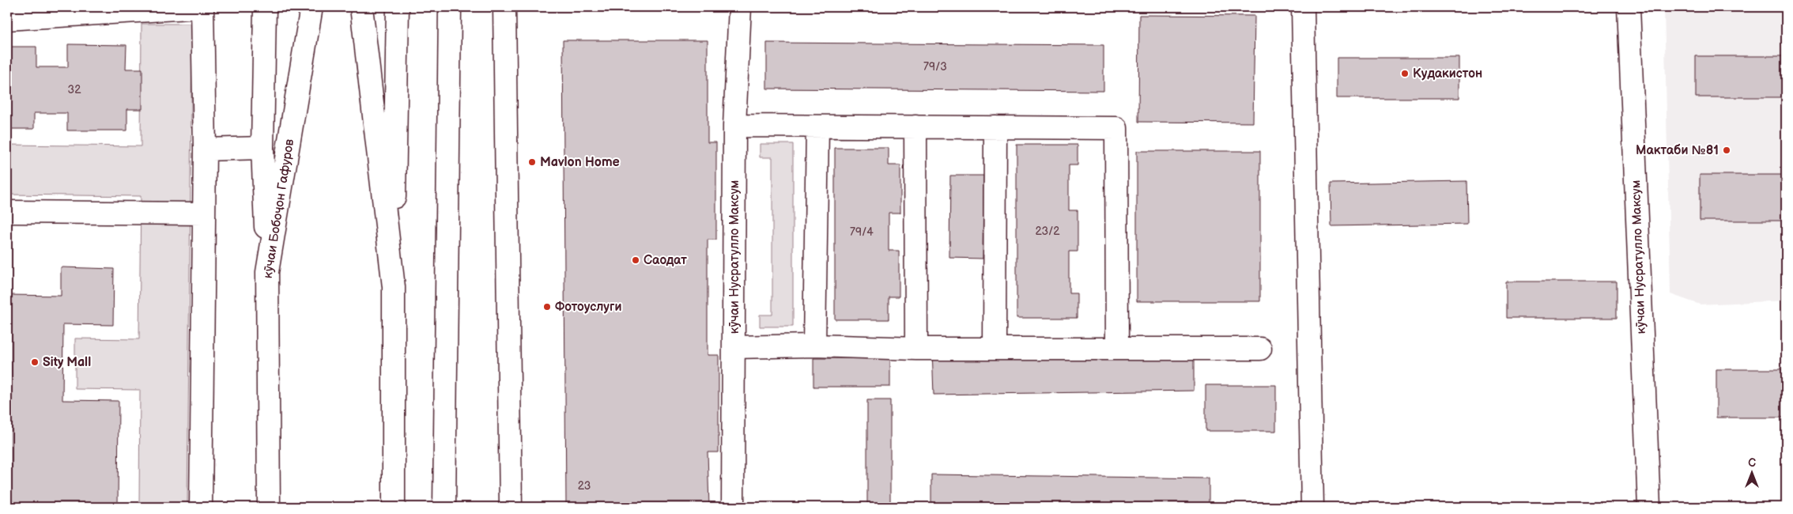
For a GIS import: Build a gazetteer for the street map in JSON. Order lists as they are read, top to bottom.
{
  "streets": {
    "main road": ["кӯчаи Бобоҷон Гафуров", "кӯчаи Нусратулло Максум"]
  },
  "places": [
    "Кудакистон",
    "Мактаби №81",
    "Mavlon Home",
    "Саодат",
    "Фотоуслуги",
    "Sity Mall"
  ],
  "house_numbers": [
    "79/3",
    "32",
    "23/2",
    "79/4",
    "23"
  ],
  "north": "top"
}
